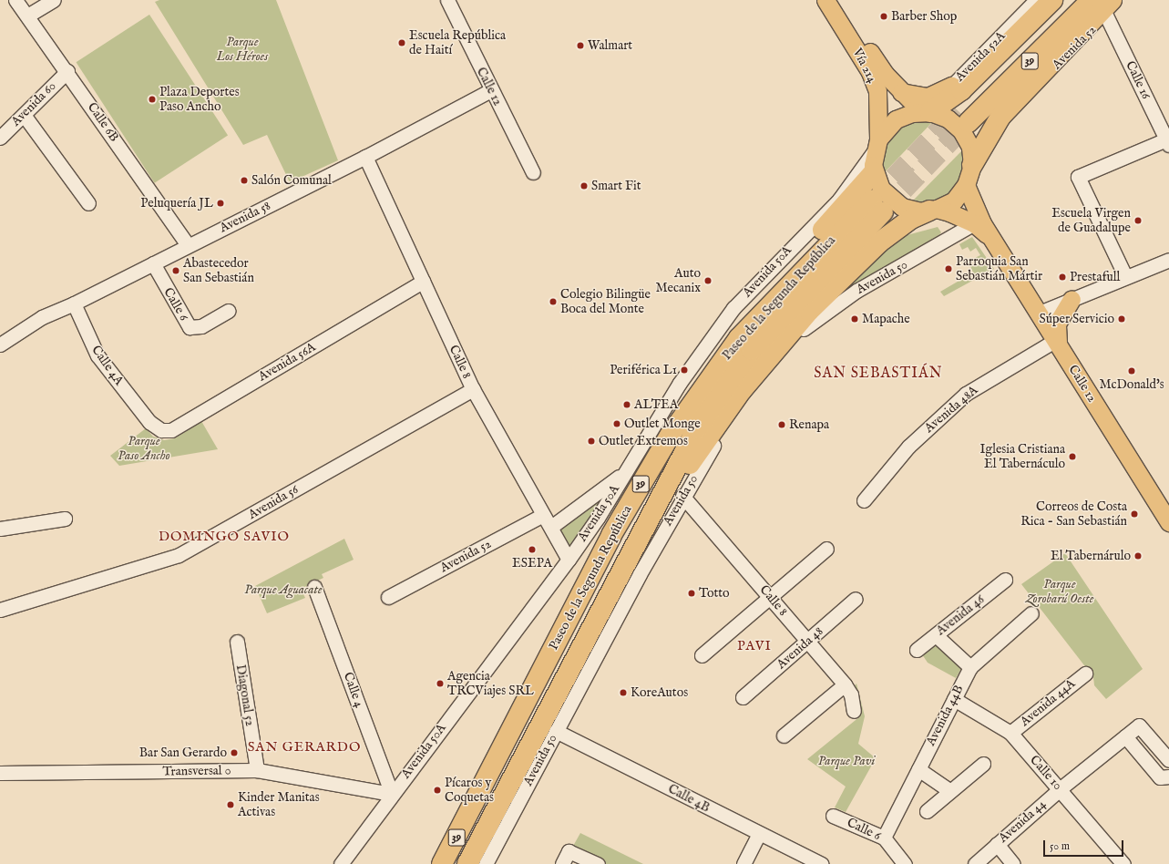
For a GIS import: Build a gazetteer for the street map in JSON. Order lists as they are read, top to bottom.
{
  "streets": {
    "highway": ["39", "Paseo de la Segunda República"],
    "main road": ["Vía 214", "Calle 12"],
    "street": [
      "Avenida 52",
      "Avenida 52A",
      "Calle 16",
      "Avenida 60",
      "Calle 6B",
      "Avenida 58",
      "Avenida 50A",
      "Avenida 50",
      "Calle 6",
      "Avenida 56A",
      "Calle 8",
      "Calle 4A",
      "Avenida 48A",
      "Avenida 56",
      "Avenida 46",
      "Avenida 48",
      "Calle 4",
      "Diagonal 52",
      "Avenida 44A",
      "Avenida 44B",
      "Transversal 0",
      "Calle 10",
      "Calle 4B",
      "Avenida 44"
    ]
  },
  "crossings": [
    ["Avenida 52", "Avenida 52A"],
    ["Avenida 52", "Vía 214"],
    ["Avenida 52", "Calle 16"],
    ["Avenida 52", "Calle 12"],
    ["Avenida 52", "Avenida 50A"],
    ["Avenida 52", "Calle 8"],
    ["Avenida 52A", "Vía 214"],
    ["Avenida 52A", "Calle 12"],
    ["Avenida 52A", "Avenida 50A"],
    ["Vía 214", "Calle 12"],
    ["Vía 214", "Avenida 50A"],
    ["Calle 12", "Avenida 58"],
    ["Calle 12", "Avenida 50A"],
    ["Calle 12", "Avenida 50"],
    ["Calle 12", "Avenida 48A"],
    ["Avenida 60", "Calle 6B"],
    ["Calle 6B", "Avenida 58"],
    ["Avenida 58", "Calle 6"],
    ["Avenida 58", "Calle 8"],
    ["Avenida 58", "Calle 4A"],
    ["Avenida 50A", "Calle 8"],
    ["Avenida 50A", "Calle 4"],
    ["Avenida 50A", "Transversal 0"],
    ["Avenida 50", "Calle 8"],
    ["Avenida 50", "Calle 4B"],
    ["Calle 6", "Avenida 44B"],
    ["Avenida 56A", "Calle 8"],
    ["Avenida 56A", "Calle 4A"],
    ["Calle 8", "Avenida 56"],
    ["Calle 8", "Avenida 48"],
    ["Calle 4", "Transversal 0"],
    ["Diagonal 52", "Transversal 0"],
    ["Avenida 44A", "Calle 10"],
    ["Avenida 44B", "Calle 10"],
    ["Calle 10", "Avenida 44"]
  ],
  "districts": [
    "SAN SEBASTIÁN",
    "DOMINGO SAVIO",
    "PAVI",
    "SAN GERARDO"
  ],
  "parks": [
    "Parque Los Héroes",
    "Parque Paso Ancho",
    "Parque Zorobarú Oeste",
    "Parque Aguacate",
    "Parque Pavi"
  ],
  "places": [
    "Barber Shop",
    "Escuela República de Haití",
    "Walmart",
    "Plaza Deportes Paso Ancho",
    "Salón Comunal",
    "Smart Fit",
    "Peluquería JL",
    "Escuela Virgen de Guadalupe",
    "Parroquia San Sebastián Mártir",
    "Abastecedor San Sebastián",
    "Prestafull",
    "Auto Mecanix",
    "Colegio Bilingüe Boca del Monte",
    "Mapache",
    "Súper Servicio",
    "Periférica L1",
    "McDonald's",
    "ALTEA",
    "Outlet Monge",
    "Renapa",
    "Outlet Extremos",
    "Iglesia Cristiana El Tabernáculo",
    "Correos de Costa Rica - San Sebastián",
    "ESEPA",
    "El Tabernárulo",
    "Totto",
    "Agencia TRCViajes SRL",
    "KoreAutos",
    "Bar San Gerardo",
    "Pícaros y Coquetas",
    "Kinder Manitas Activas"
  ],
  "scale_bar": "50 m"
}
